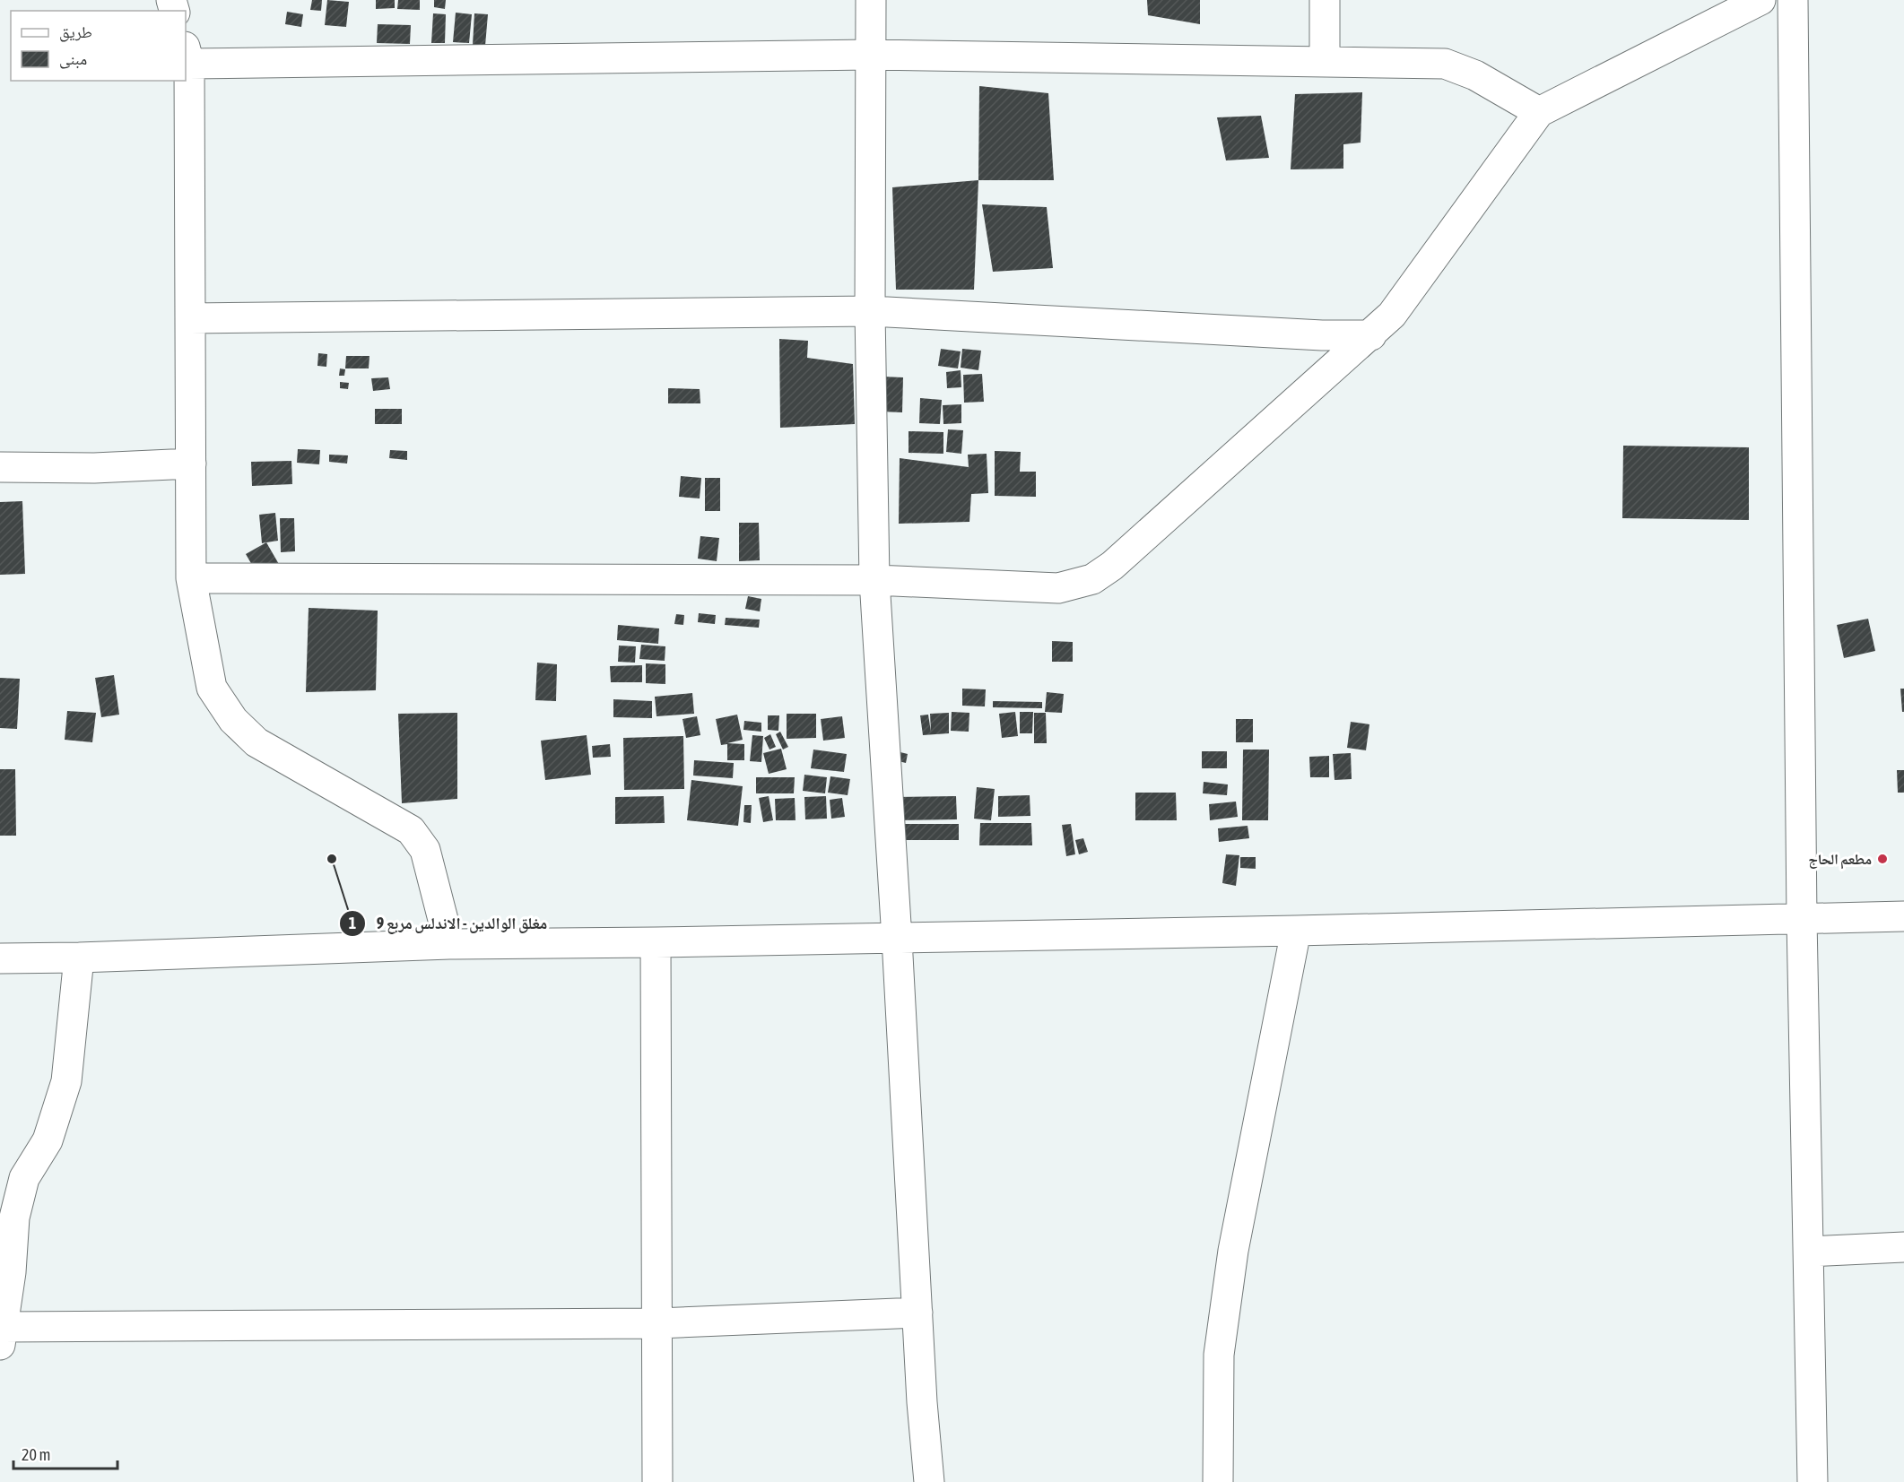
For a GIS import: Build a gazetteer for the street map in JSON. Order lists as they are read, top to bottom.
{
  "places": ["مغلق الوالدين - الاندلس مربع 9", "مطعم الحاج"],
  "legend": ["طريق", "مبنى"],
  "scale_bar": "20 m"
}
